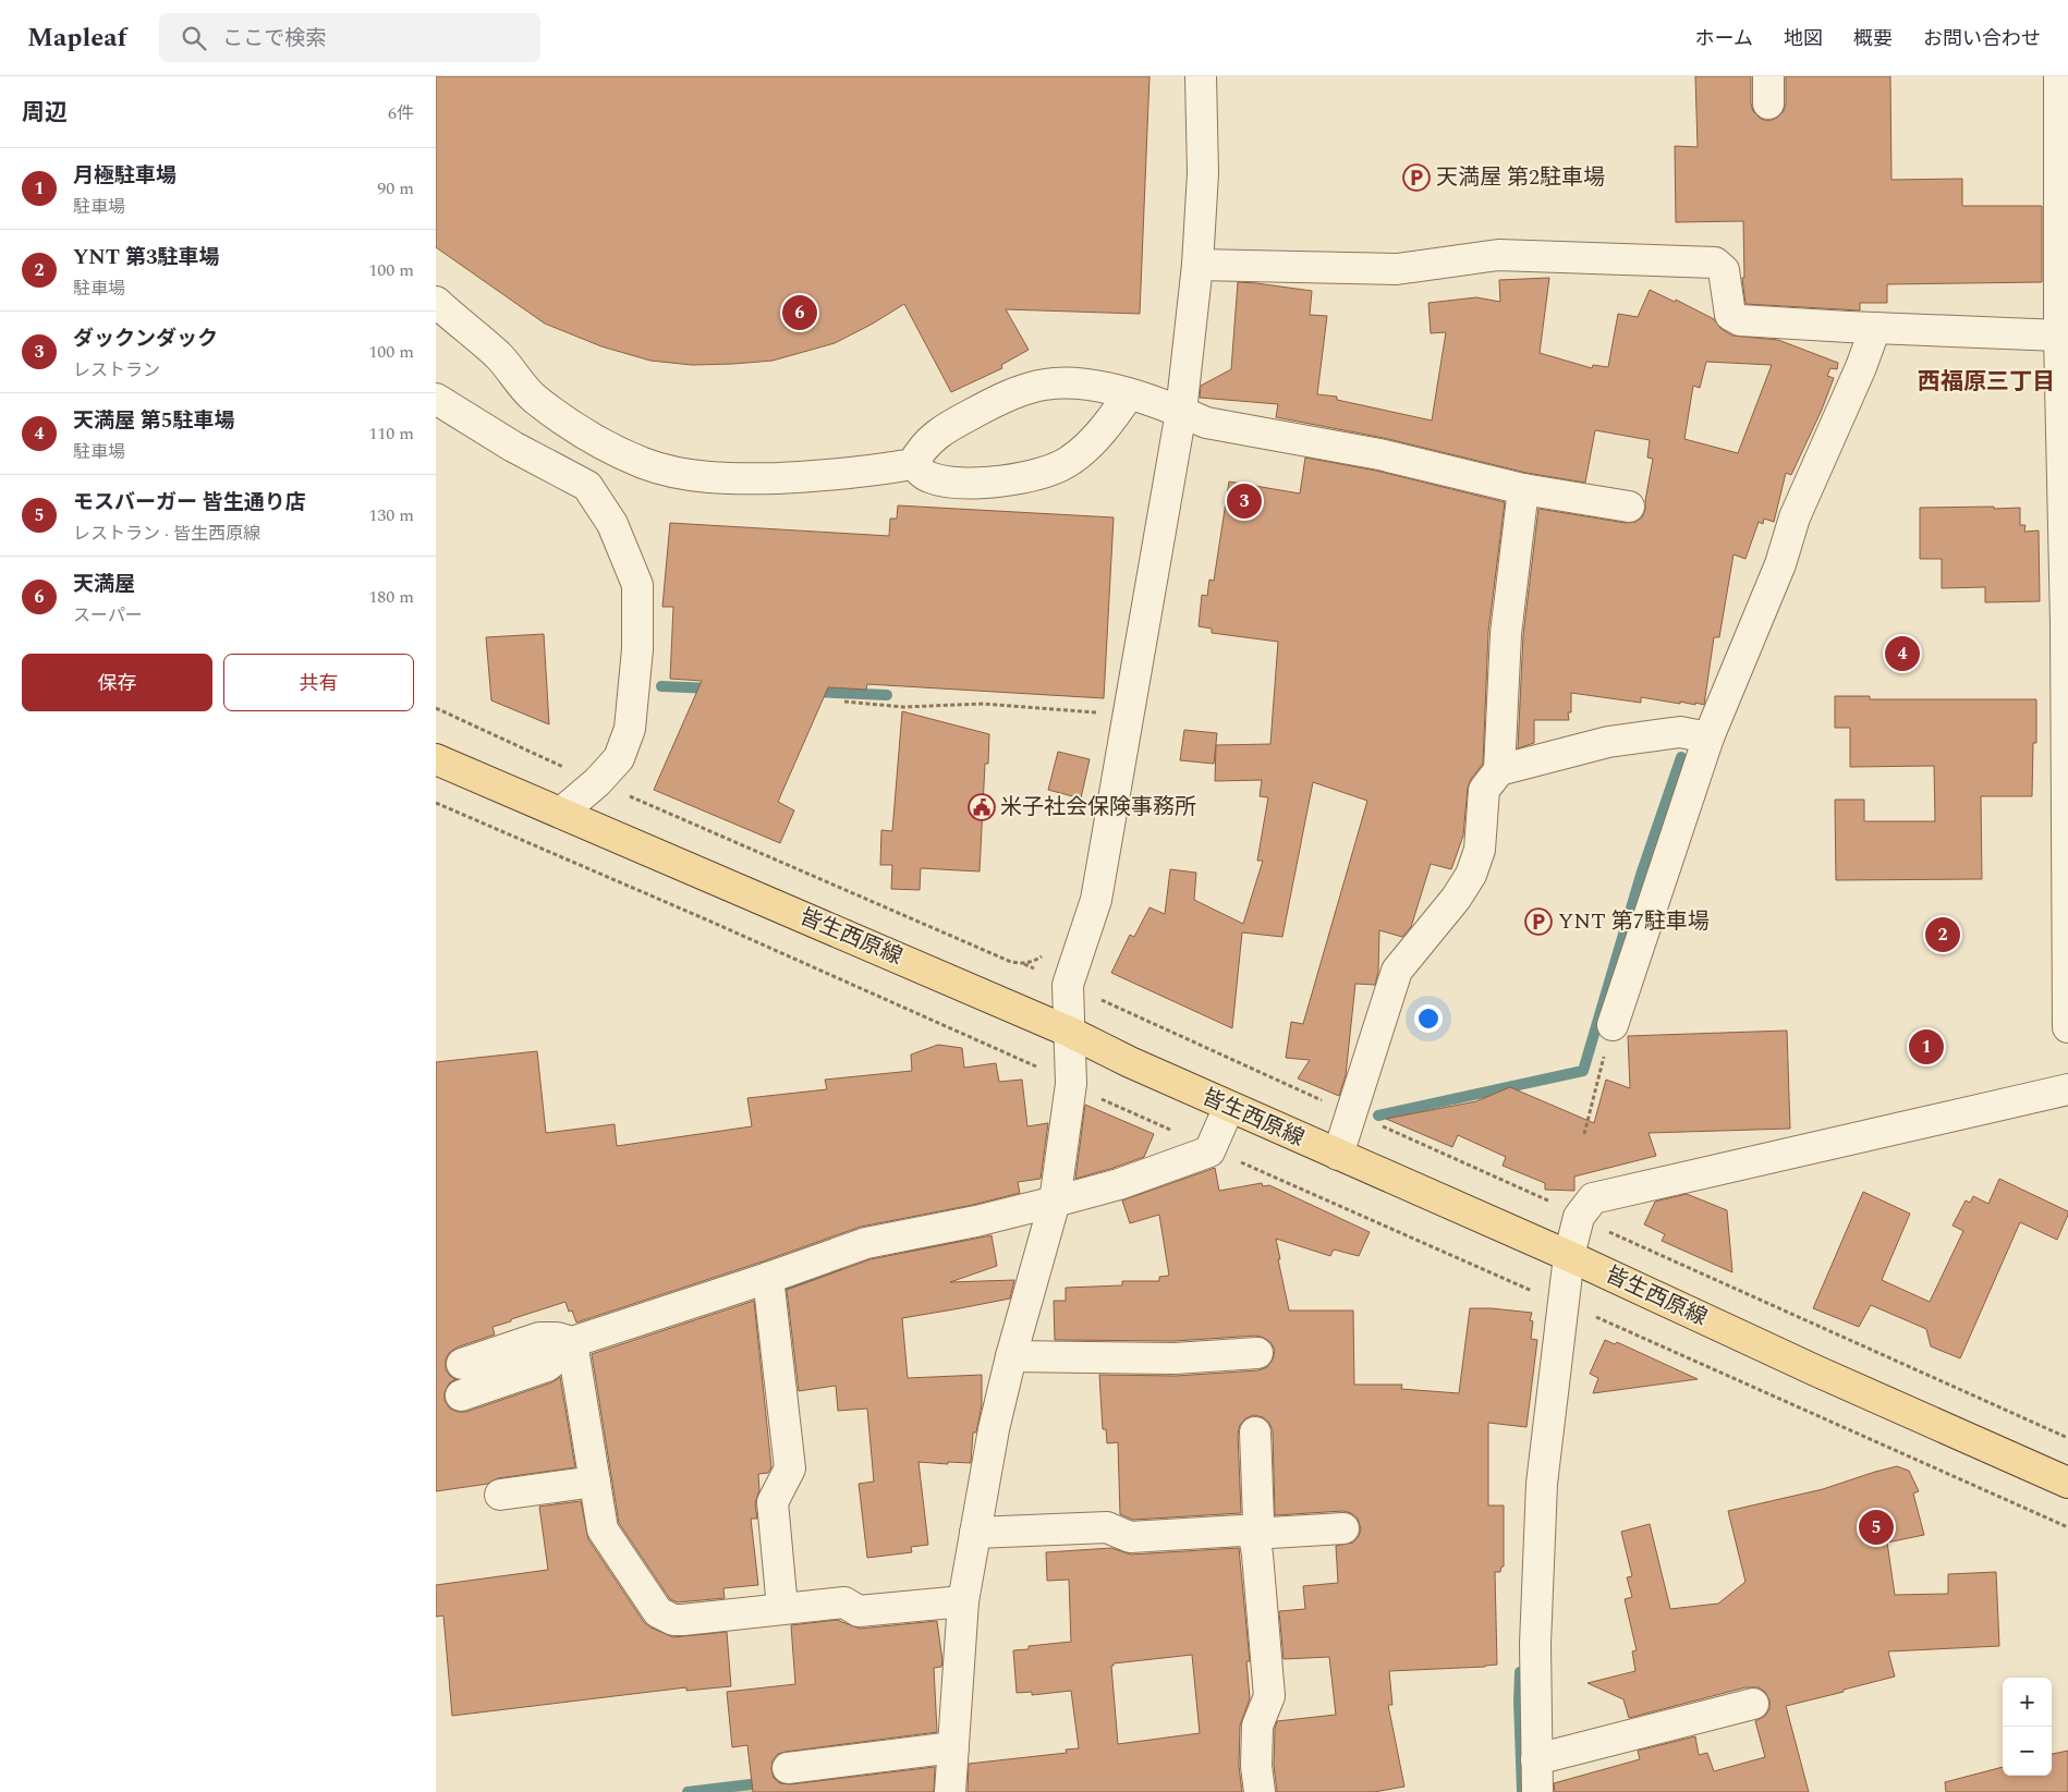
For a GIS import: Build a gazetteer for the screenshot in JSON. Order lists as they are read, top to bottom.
{
  "streets": {
    "main road": ["皆生西原線"]
  },
  "districts": ["西福原三丁目"],
  "places": {
    "parking": ["天満屋 第2駐車場", "YNT 第7駐車場"],
    "public building": ["米子社会保険事務所"]
  },
  "page": {
    "header": "Mapleaf",
    "search": "ここで検索",
    "nav": [
      "ホーム",
      "地図",
      "概要",
      "お問い合わせ"
    ],
    "heading": ["周辺", "6件"],
    "list": [
      {
        "mark": "1",
        "name": "月極駐車場",
        "note": "駐車場",
        "value": "90 m"
      },
      {
        "mark": "2",
        "name": "YNT 第3駐車場",
        "note": "駐車場",
        "value": "100 m"
      },
      {
        "mark": "3",
        "name": "ダックンダック",
        "note": "レストラン",
        "value": "100 m"
      },
      {
        "mark": "4",
        "name": "天満屋 第5駐車場",
        "note": "駐車場",
        "value": "110 m"
      },
      {
        "mark": "5",
        "name": "モスバーガー 皆生通り店",
        "note": "レストラン · 皆生西原線",
        "value": "130 m"
      },
      {
        "mark": "6",
        "name": "天満屋",
        "note": "スーパー",
        "value": "180 m"
      }
    ],
    "pins": [
      "6",
      "3",
      "4",
      "2",
      "1",
      "5"
    ],
    "buttons": ["保存", "共有"],
    "map_buttons": ["+", "−"]
  }
}
